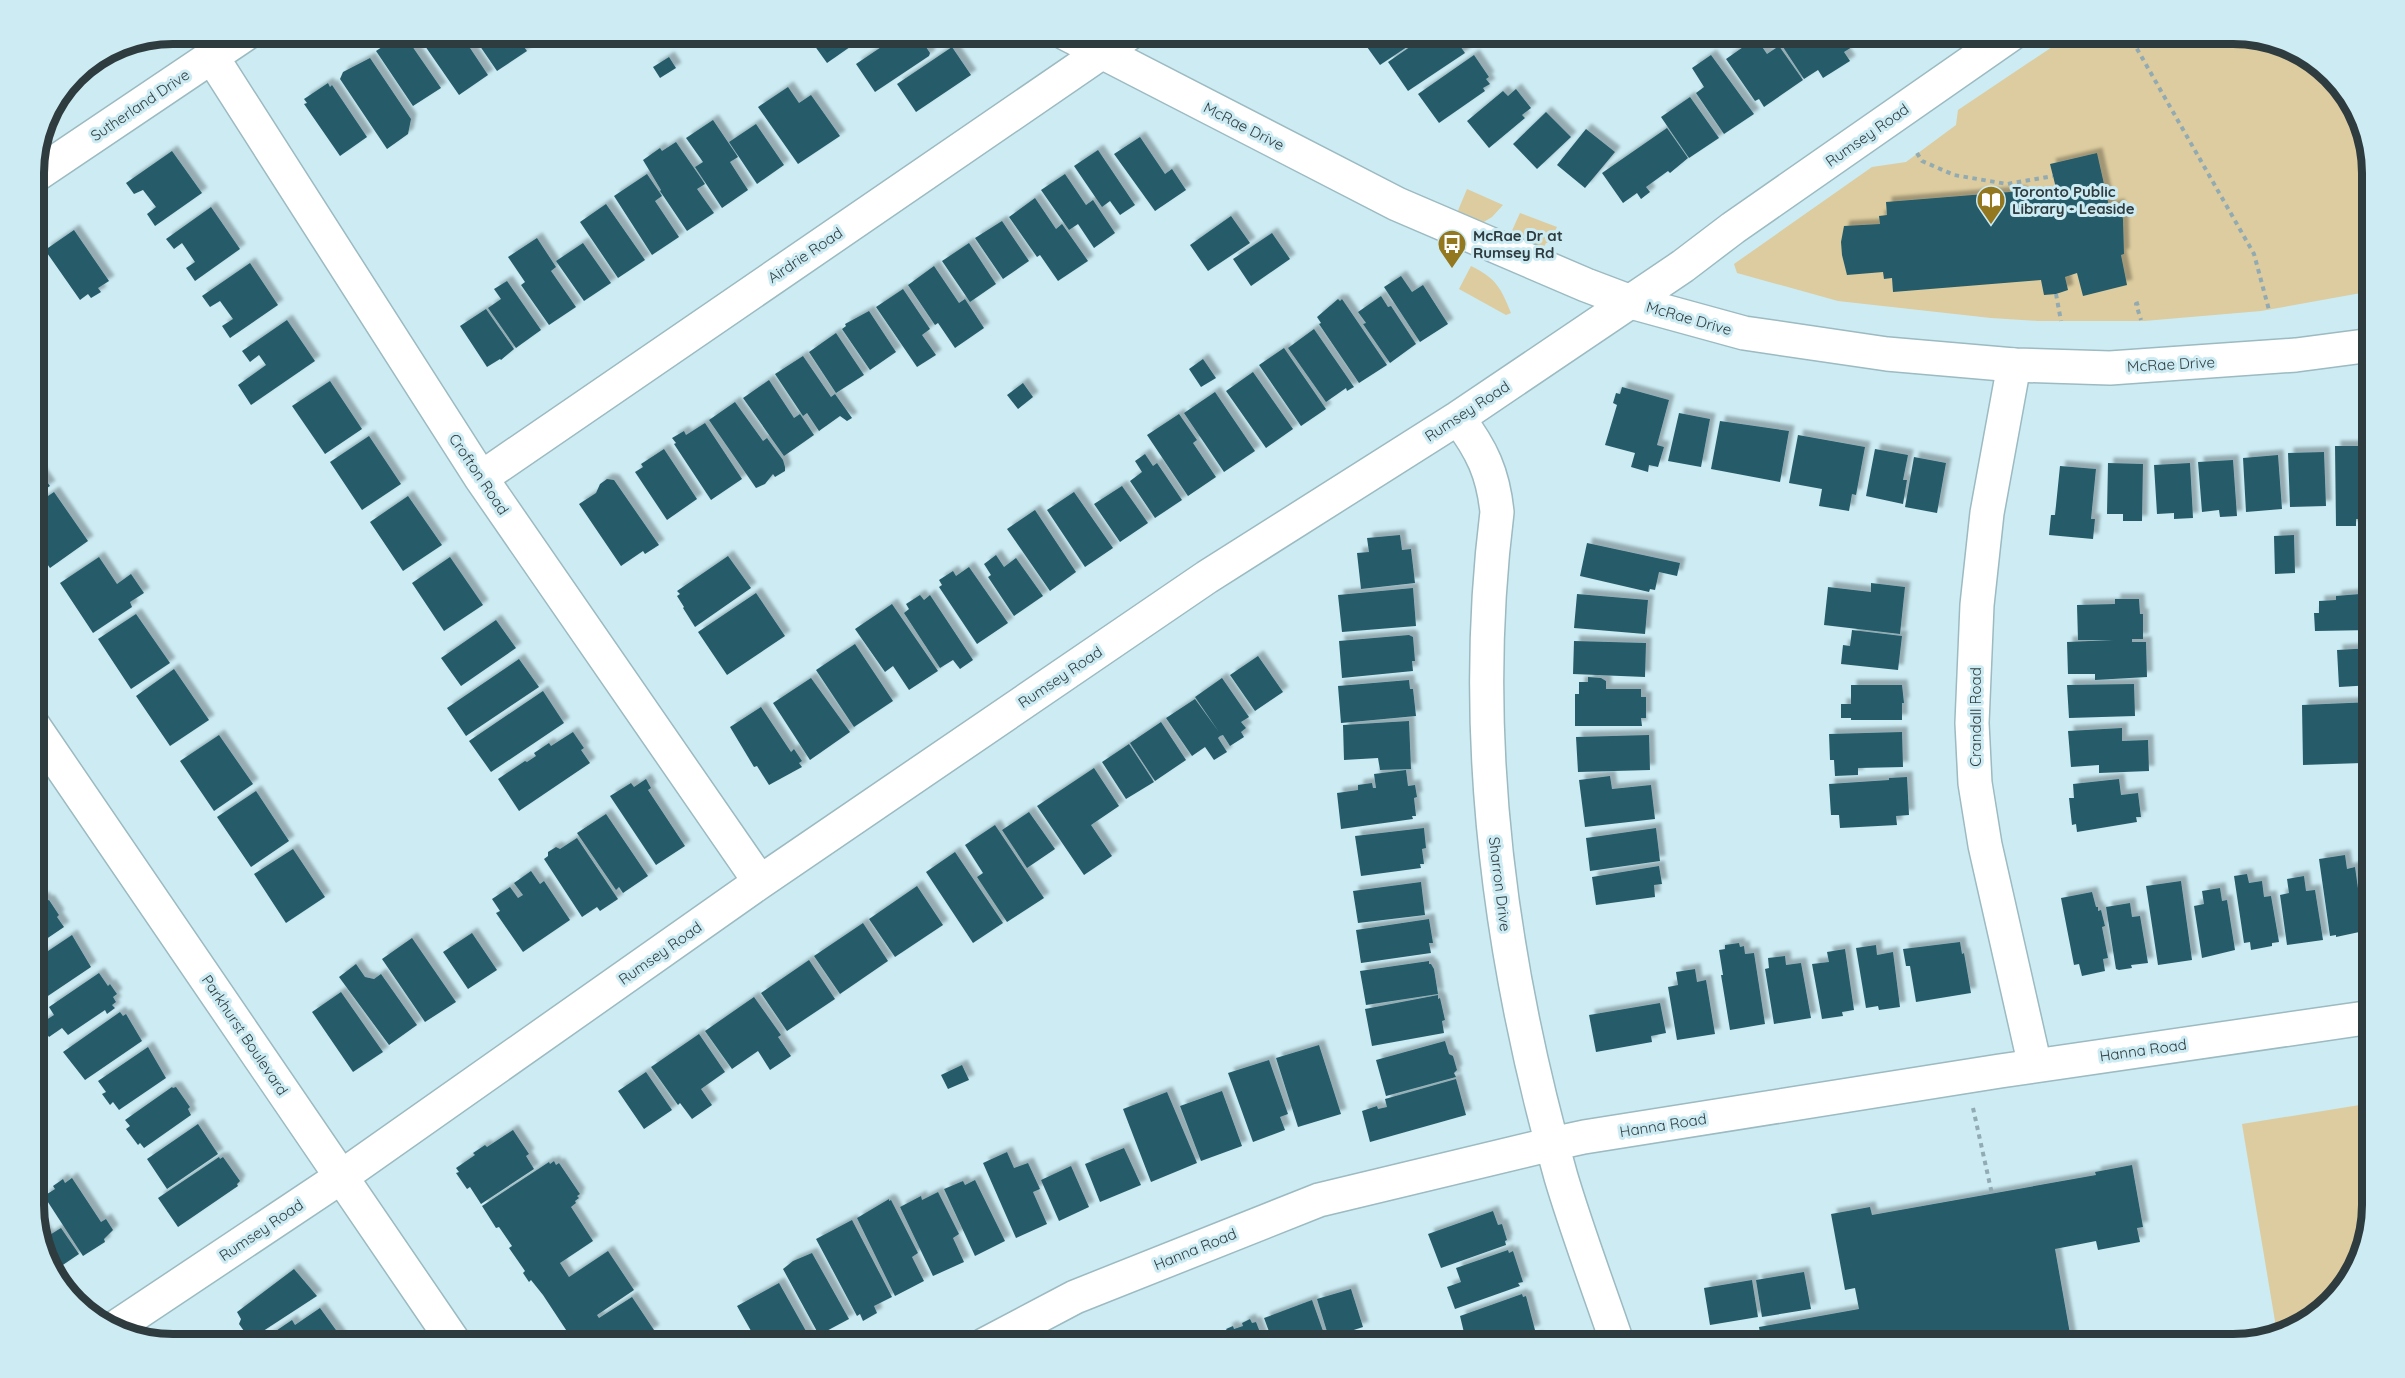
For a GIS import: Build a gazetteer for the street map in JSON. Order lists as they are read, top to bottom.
{
  "streets": {
    "street": [
      "Sutherland Drive",
      "McRae Drive",
      "Rumsey Road",
      "Airdrie Road",
      "Crofton Road",
      "Crandall Road",
      "Sharron Drive",
      "Parkhurst Boulevard",
      "Hanna Road"
    ]
  },
  "crossings": [
    ["Sutherland Drive", "Crofton Road"],
    ["McRae Drive", "Rumsey Road"],
    ["McRae Drive", "Airdrie Road"],
    ["McRae Drive", "Crandall Road"],
    ["Rumsey Road", "Crofton Road"],
    ["Rumsey Road", "Sharron Drive"],
    ["Rumsey Road", "Parkhurst Boulevard"],
    ["Airdrie Road", "Crofton Road"],
    ["Crandall Road", "Hanna Road"],
    ["Sharron Drive", "Hanna Road"]
  ],
  "places": {
    "library": ["Toronto Public Library - Leaside"],
    "bus stop": ["McRae Dr at Rumsey Rd"]
  }
}
